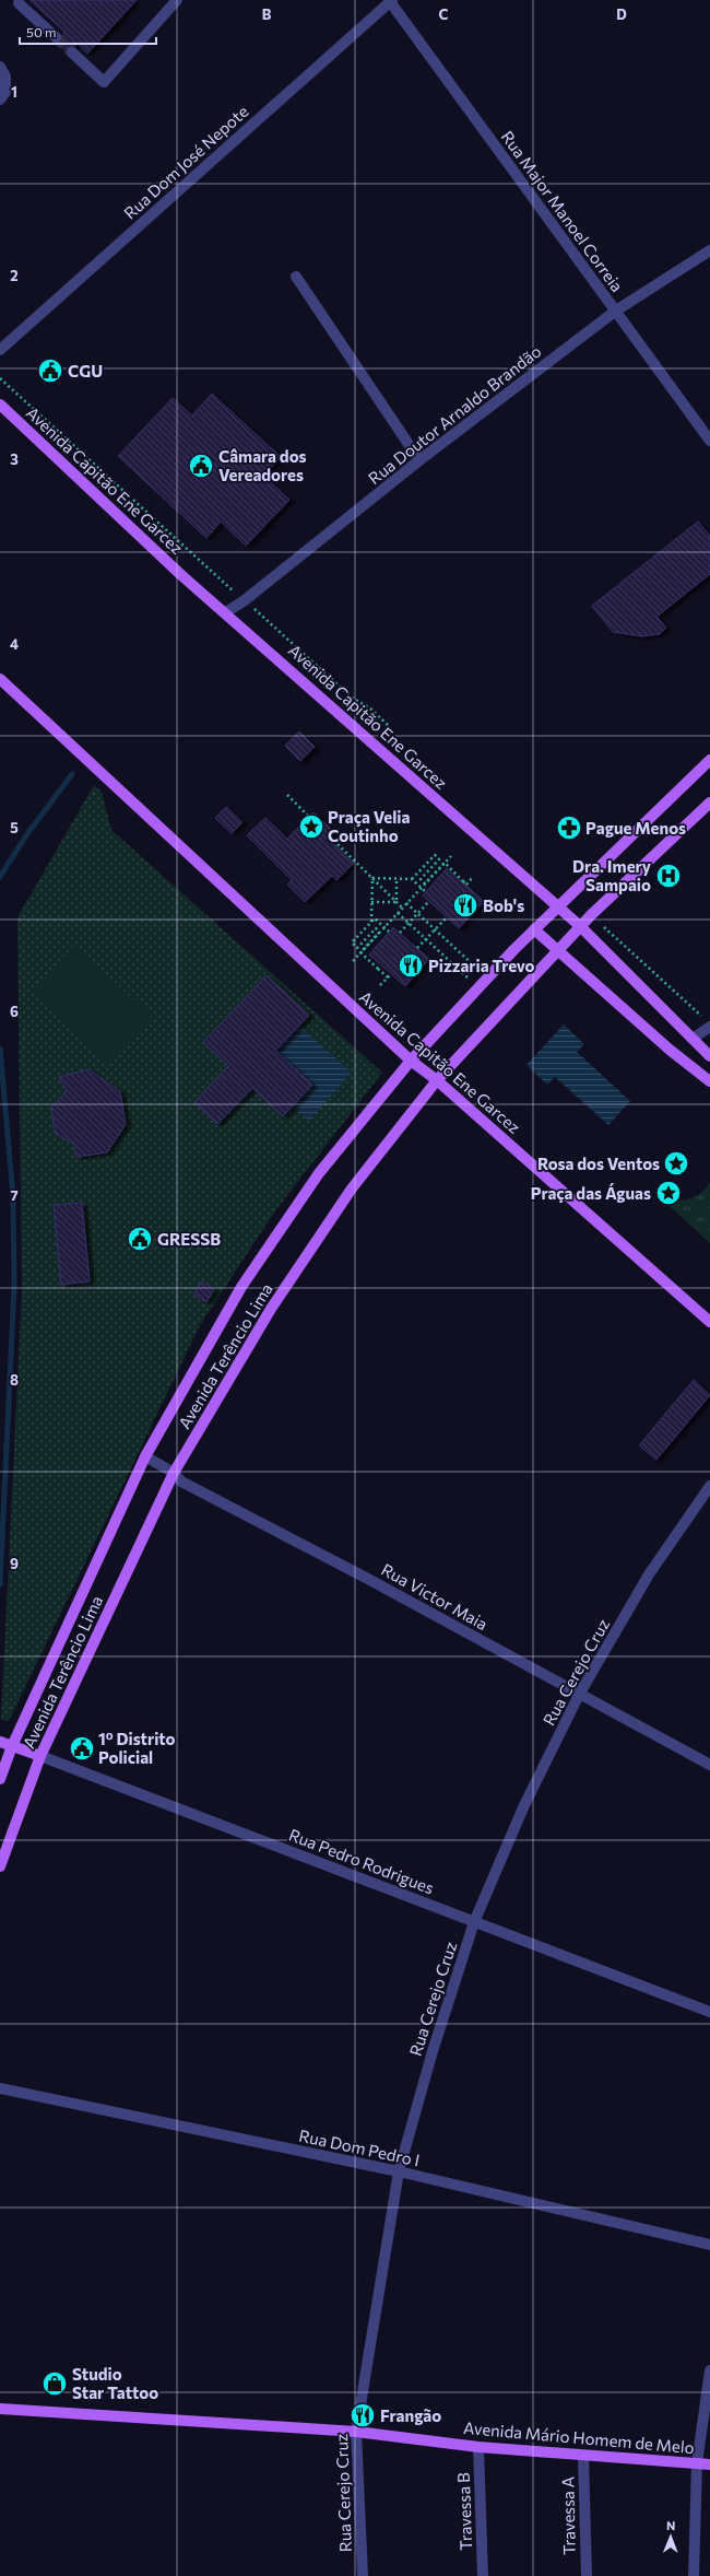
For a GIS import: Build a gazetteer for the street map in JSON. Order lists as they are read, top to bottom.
{
  "streets": {
    "main road": [
      "Avenida Capitão Ene Garcez",
      "Avenida Terêncio Lima",
      "Rua Pedro Rodrigues",
      "Avenida Mário Homem de Melo"
    ],
    "street": [
      "Rua Dom José Nepote",
      "Rua Major Manoel Correia",
      "Rua Doutor Arnaldo Brandão",
      "Rua Victor Maia",
      "Rua Cerejo Cruz",
      "Rua Dom Pedro I",
      "Travessa B",
      "Travessa A"
    ]
  },
  "crossings": [
    ["Rua Dom José Nepote", "Rua Major Manoel Correia"],
    ["Rua Major Manoel Correia", "Rua Doutor Arnaldo Brandão"],
    ["Rua Doutor Arnaldo Brandão", "Avenida Capitão Ene Garcez"],
    ["Avenida Capitão Ene Garcez", "Avenida Terêncio Lima"],
    ["Avenida Terêncio Lima", "Rua Victor Maia"],
    ["Avenida Terêncio Lima", "Rua Pedro Rodrigues"],
    ["Rua Victor Maia", "Rua Cerejo Cruz"],
    ["Rua Cerejo Cruz", "Rua Pedro Rodrigues"],
    ["Rua Cerejo Cruz", "Rua Dom Pedro I"],
    ["Rua Cerejo Cruz", "Avenida Mário Homem de Melo"],
    ["Avenida Mário Homem de Melo", "Travessa B"],
    ["Avenida Mário Homem de Melo", "Travessa A"]
  ],
  "places": {
    "public building": [
      "CGU",
      "Câmara dos Vereadores",
      "GRESSB",
      "1º Distrito Policial"
    ],
    "place": ["Praça Velia Coutinho", "Rosa dos Ventos", "Praça das Águas"],
    "pharmacy": ["Pague Menos"],
    "hospital": ["Dra. Imery Sampaio"],
    "restaurant": ["Bob's", "Pizzaria Trevo", "Frangão"],
    "shop": ["Studio Star Tattoo"]
  },
  "scale_bar": "50 m",
  "north": "top",
  "grid": {
    "columns": ["B", "C", "D"],
    "rows": [
      "1",
      "2",
      "3",
      "4",
      "5",
      "6",
      "7",
      "8",
      "9"
    ]
  }
}
